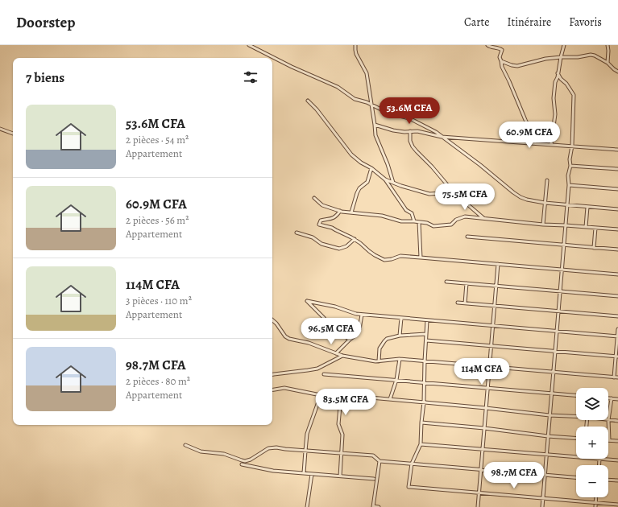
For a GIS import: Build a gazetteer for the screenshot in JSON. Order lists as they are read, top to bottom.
{
  "page": {
    "header": "Doorstep",
    "nav": ["Carte", "Itinéraire", "Favoris"],
    "heading": "7 biens",
    "list": [
      {
        "name": "53.6M CFA",
        "note": "2 pièces · 54 m² · Appartement"
      },
      {
        "name": "60.9M CFA",
        "note": "2 pièces · 56 m² · Appartement"
      },
      {
        "name": "114M CFA",
        "note": "3 pièces · 110 m² · Appartement"
      },
      {
        "name": "98.7M CFA",
        "note": "2 pièces · 80 m² · Appartement"
      }
    ],
    "price": [
      "53.6M CFA",
      "60.9M CFA",
      "75.5M CFA",
      "96.5M CFA",
      "114M CFA",
      "83.5M CFA",
      "98.7M CFA"
    ],
    "map_buttons": ["+", "−"]
  }
}
